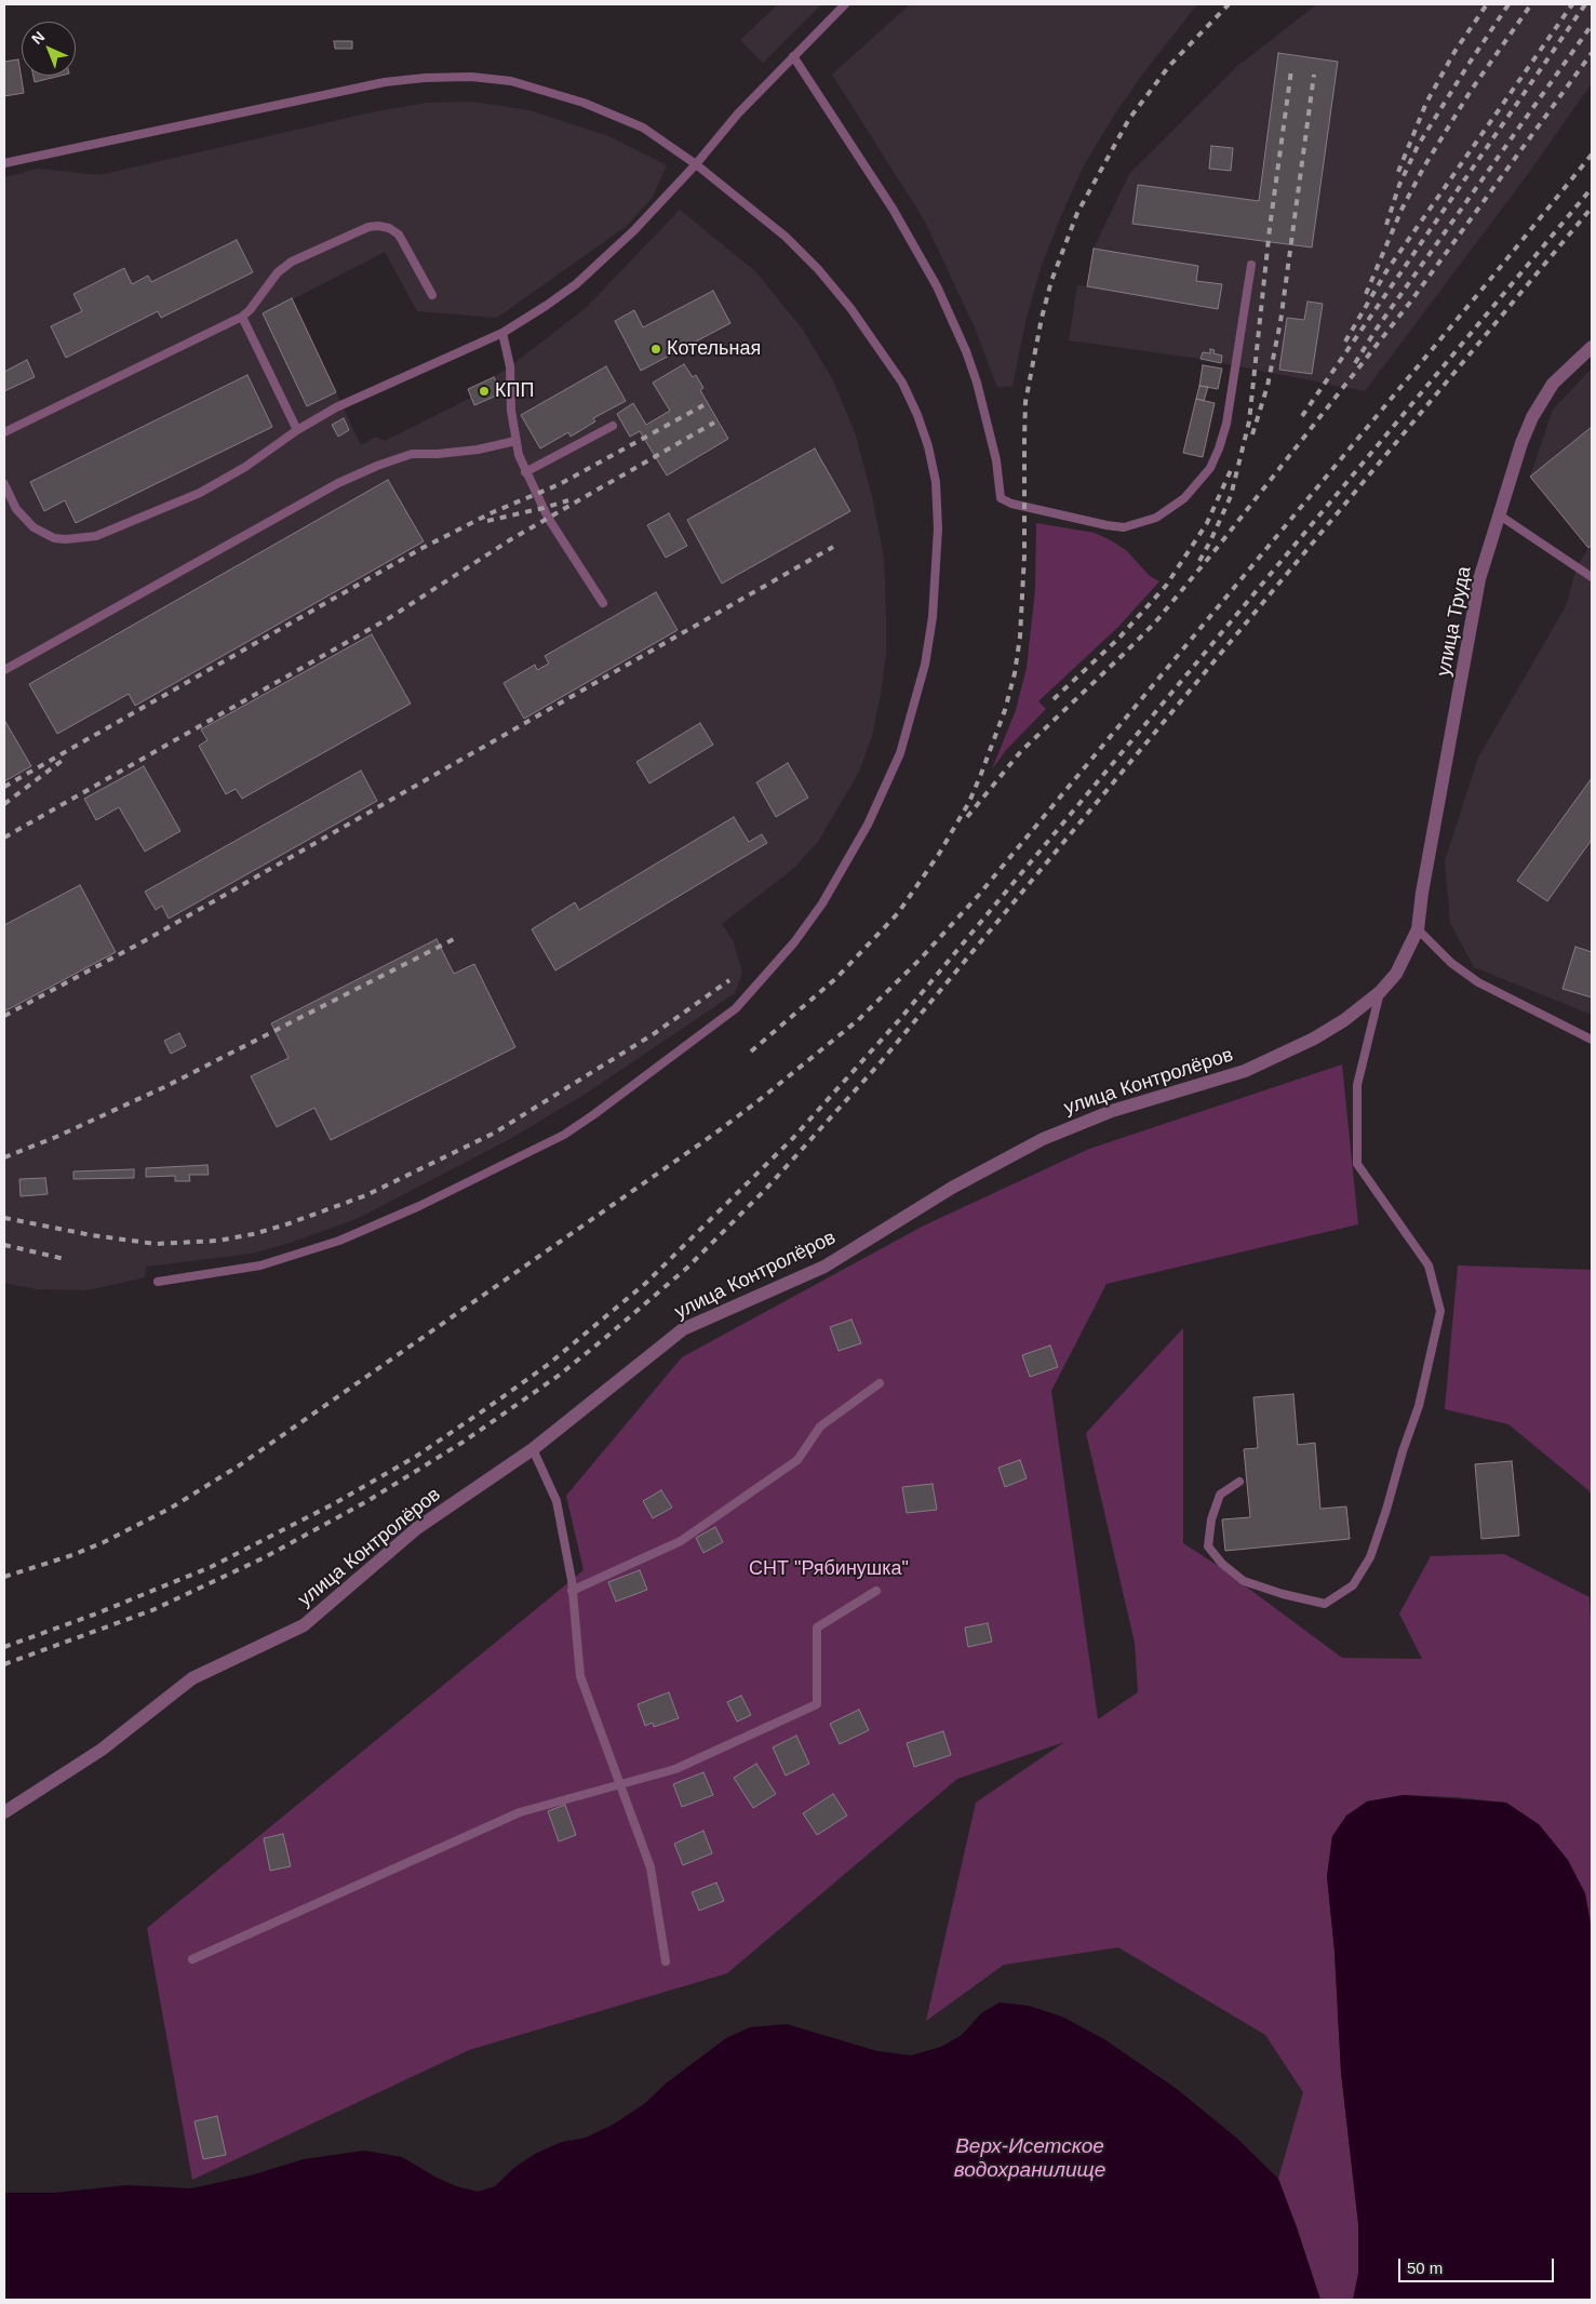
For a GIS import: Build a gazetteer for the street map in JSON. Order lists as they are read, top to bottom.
{
  "streets": {
    "street": ["улица Труда", "улица Контролёров"]
  },
  "crossings": [
    ["улица Труда", "улица Контролёров"]
  ],
  "water": ["Верх-Исетское водохранилище"],
  "parks": ["СНТ \"Рябинушка\""],
  "places": ["Котельная", "КПП"],
  "scale_bar": "50 m",
  "north": "top left"
}
